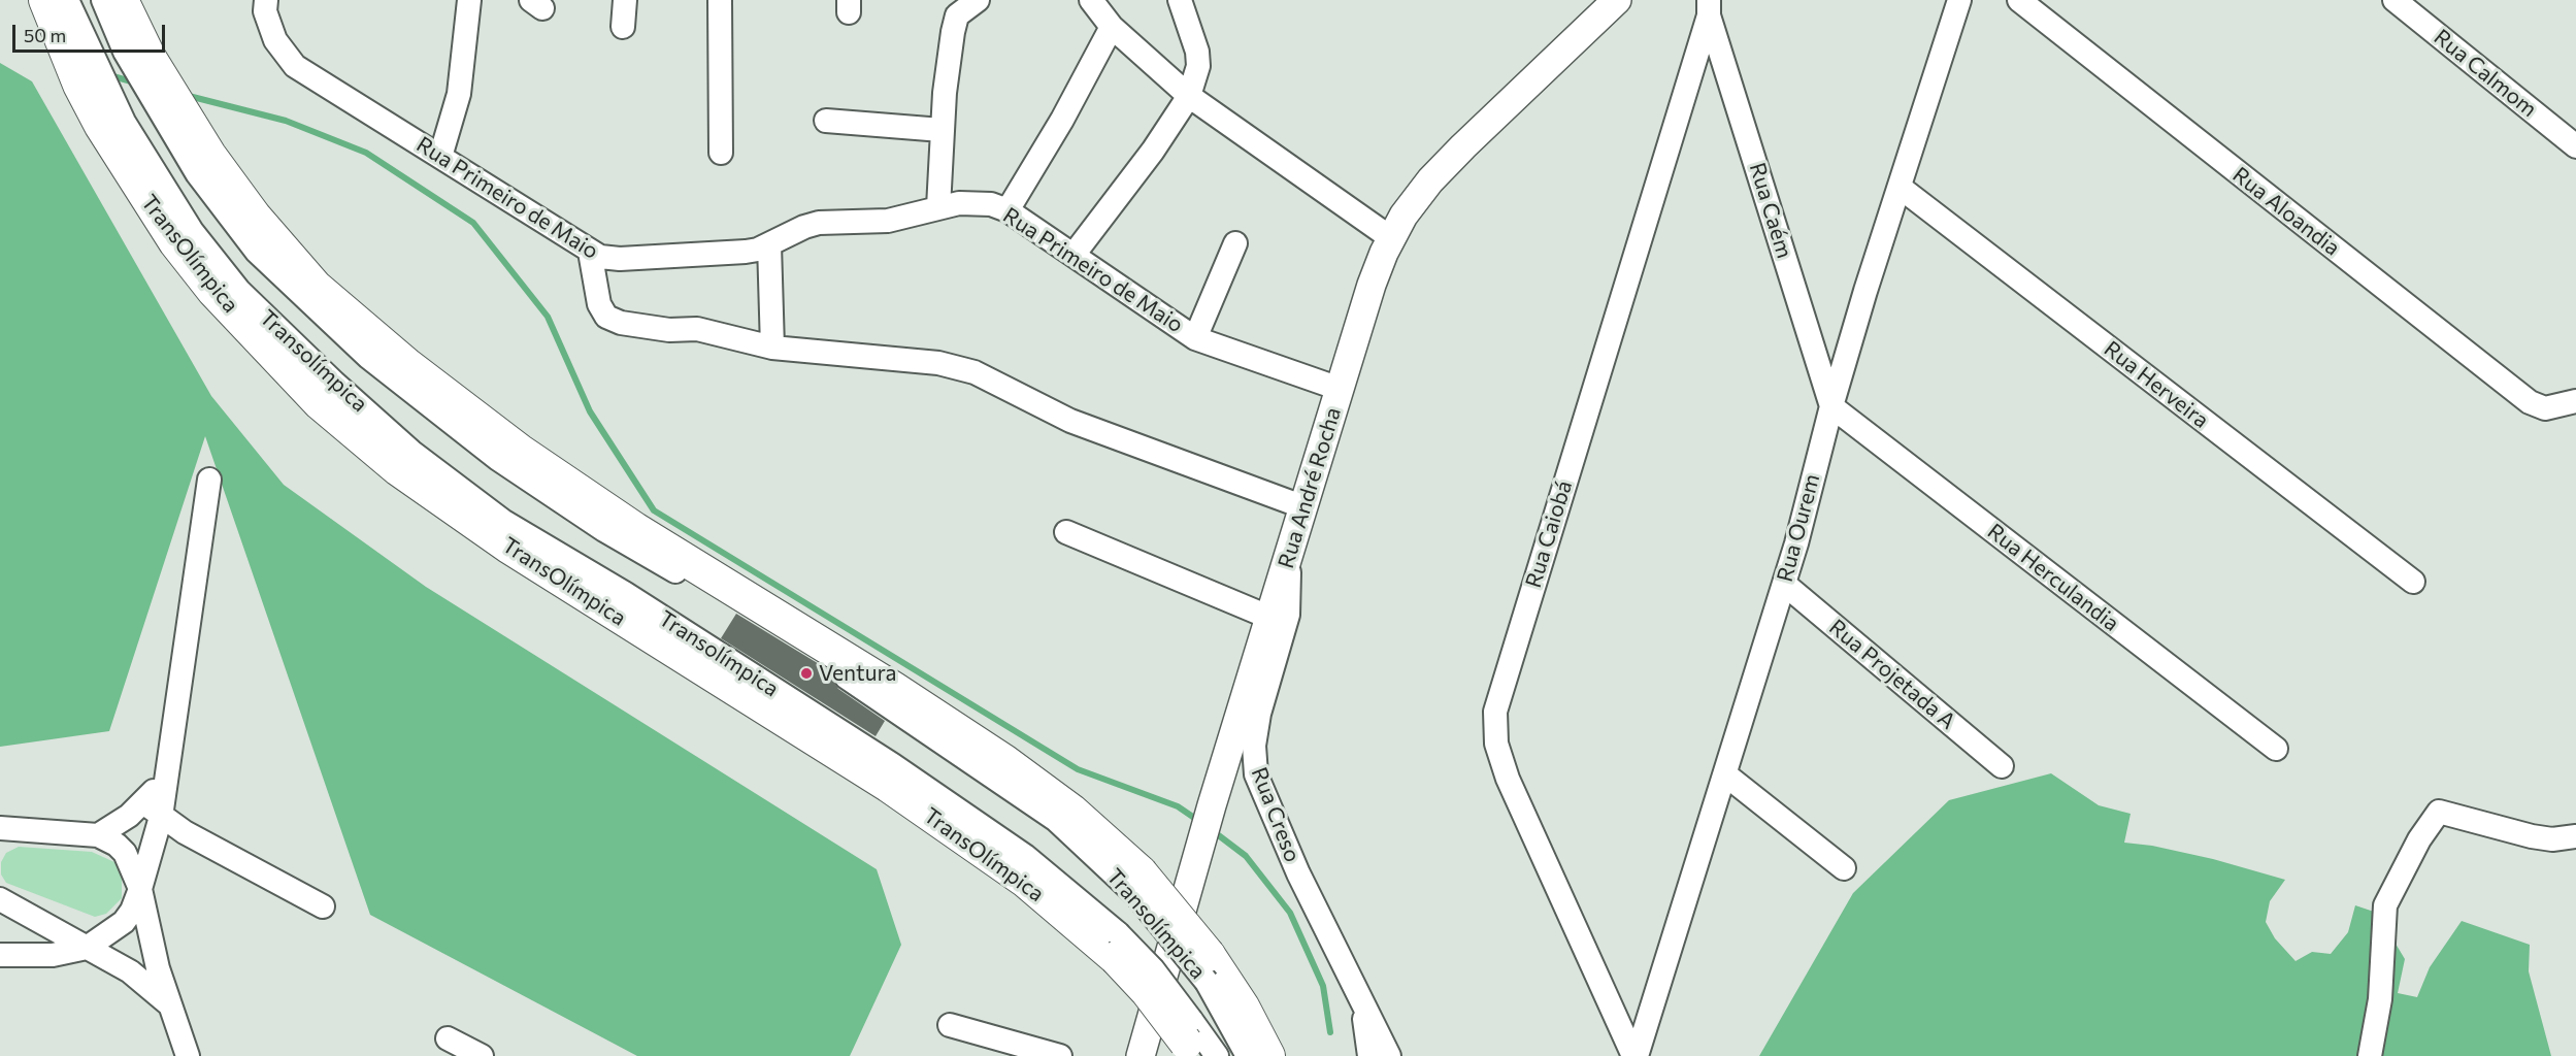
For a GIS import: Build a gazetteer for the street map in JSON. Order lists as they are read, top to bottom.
{
  "streets": {
    "highway": ["TransOlímpica"],
    "main road": ["Rua André Rocha"],
    "street": [
      "Rua Calmom",
      "Rua Primeiro de Maio",
      "Rua Caém",
      "Rua Aloandia",
      "Transolímpica",
      "Rua Herveira",
      "Rua Ourem",
      "Rua Caiobá",
      "Rua Herculandia",
      "Rua Projetada A",
      "Rua Creso"
    ]
  },
  "crossings": [
    ["Rua Primeiro de Maio", "Rua André Rocha"],
    ["Rua Caém", "Rua Ourem"],
    ["Rua Caém", "Rua Caiobá"],
    ["Rua Caém", "Rua Herculandia"],
    ["TransOlímpica", "Transolímpica"],
    ["Rua Herveira", "Rua Ourem"],
    ["Rua André Rocha", "Rua Creso"],
    ["Rua Ourem", "Rua Caiobá"],
    ["Rua Ourem", "Rua Herculandia"],
    ["Rua Ourem", "Rua Projetada A"]
  ],
  "places": ["Ventura"],
  "scale_bar": "50 m"
}
